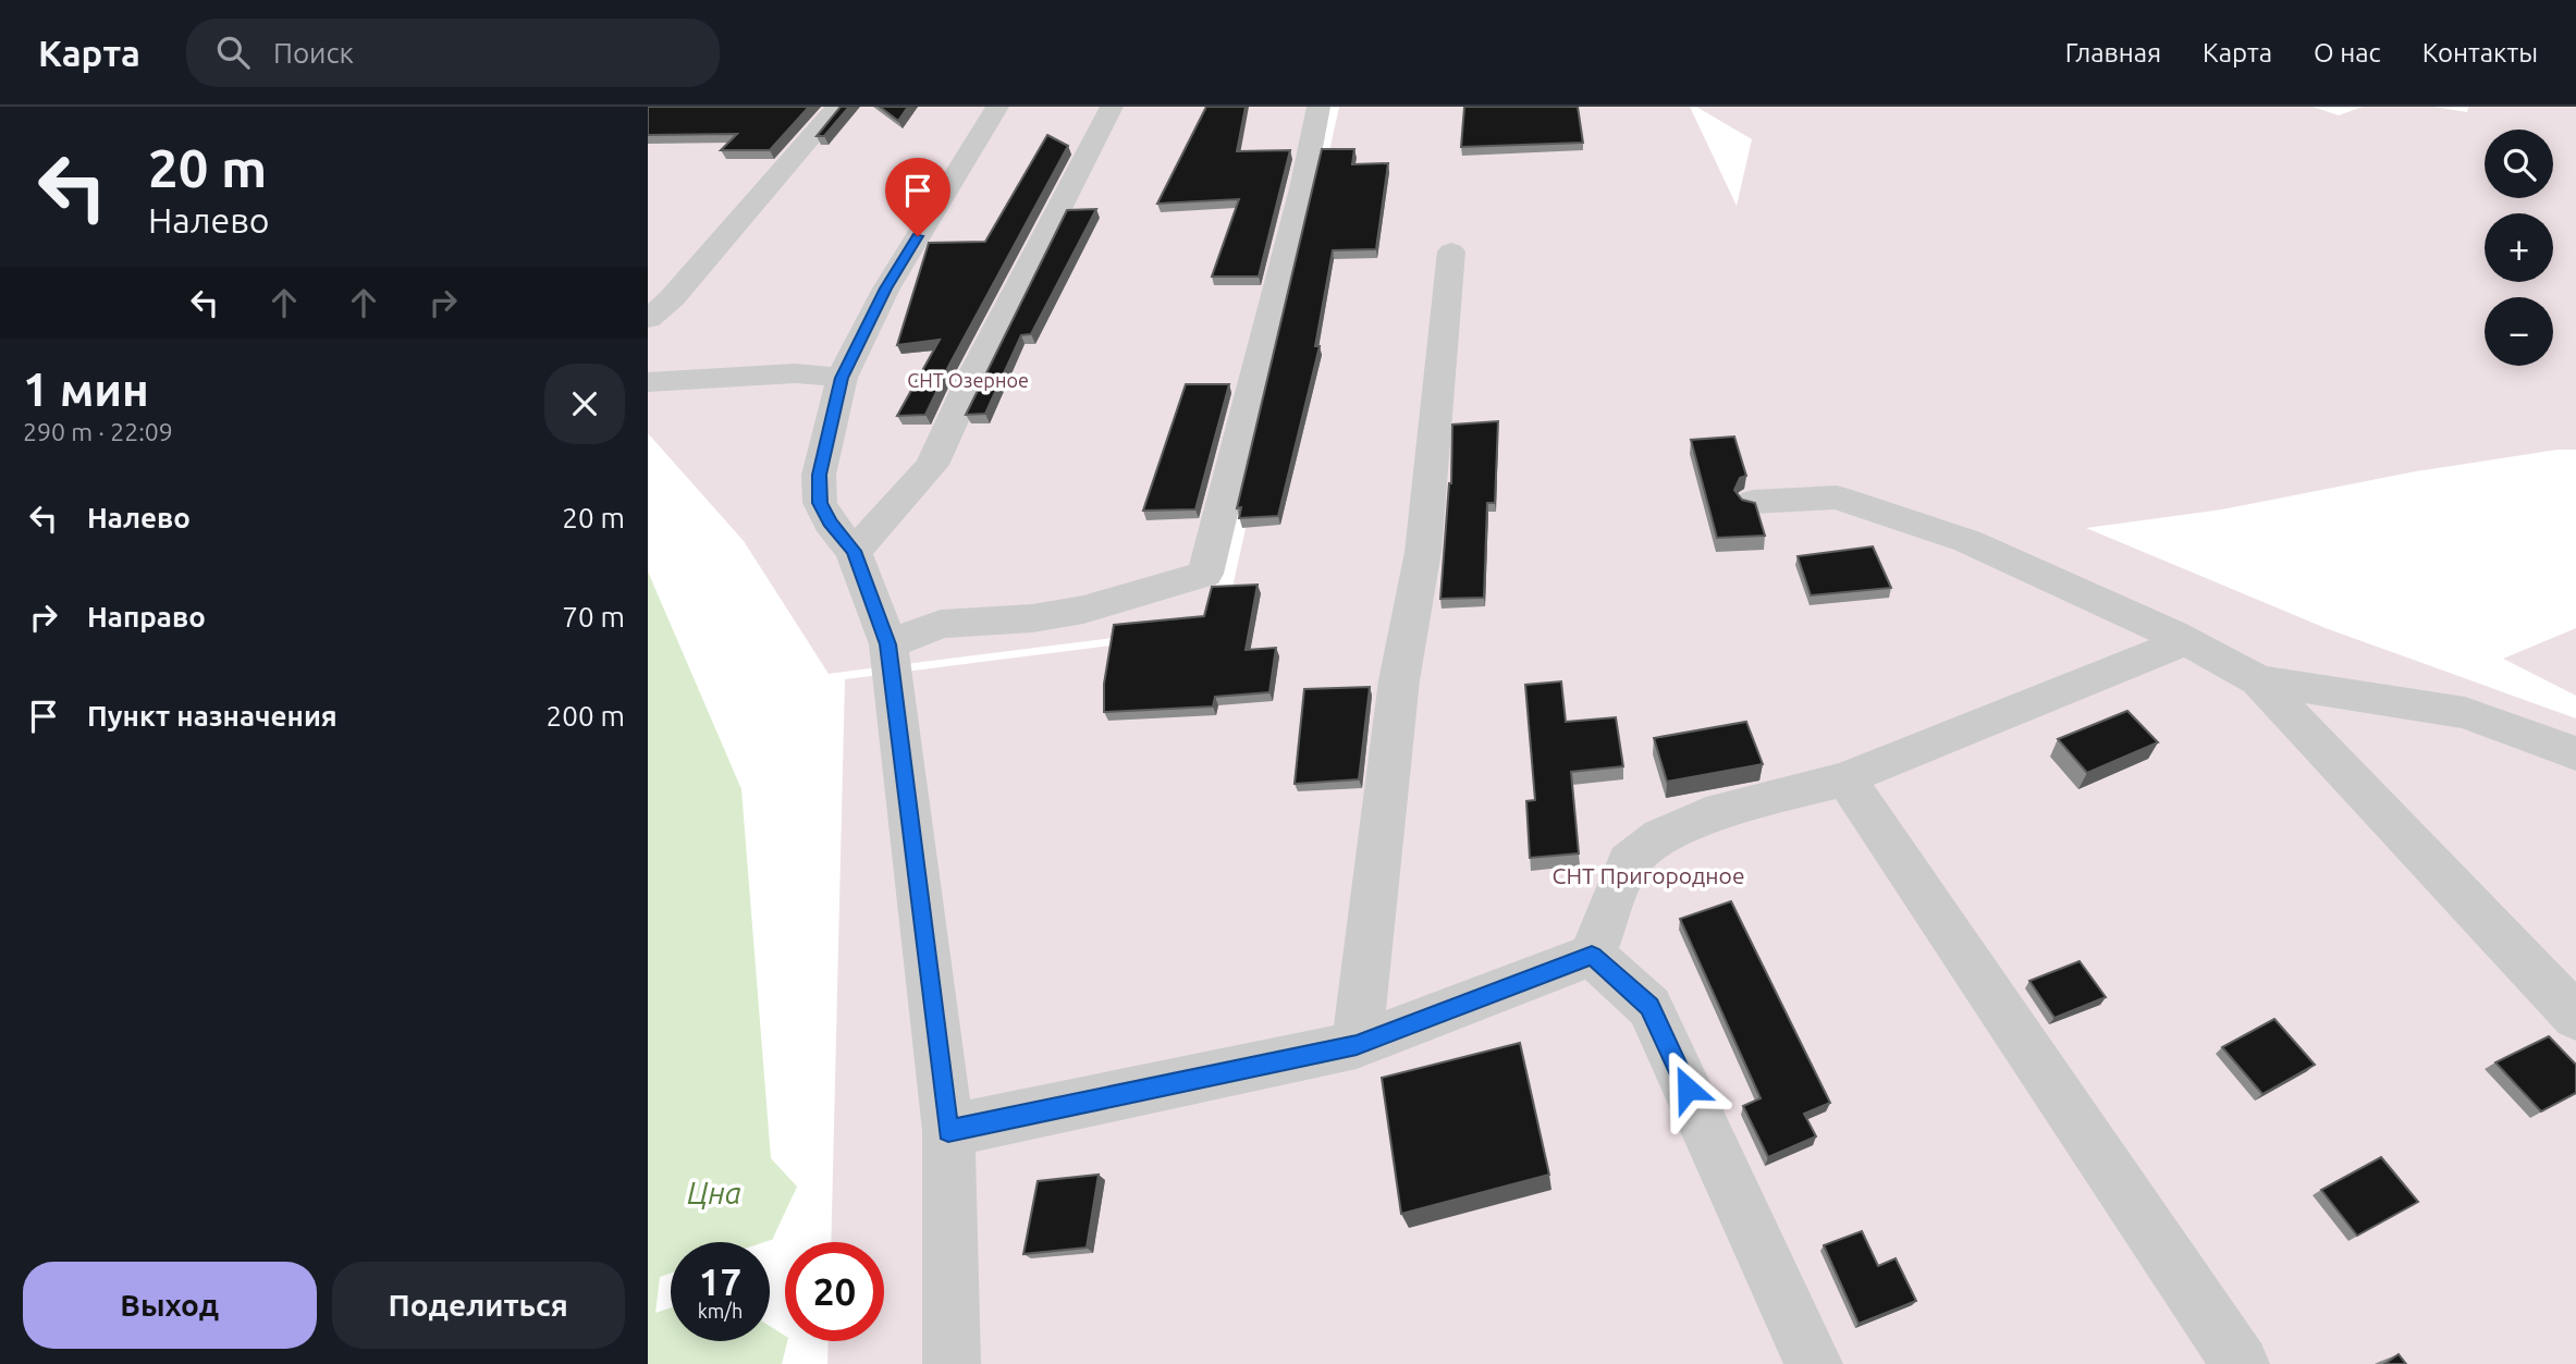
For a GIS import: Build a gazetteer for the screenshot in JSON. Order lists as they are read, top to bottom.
{
  "water": ["Цна"],
  "parks": ["СНТ Озерное", "СНТ Пригородное"],
  "page": {
    "header": "Карта",
    "search": "Поиск",
    "nav": [
      "Главная",
      "Карта",
      "О нас",
      "Контакты"
    ],
    "turn": ["20 m", "Налево"],
    "map_buttons": ["+", "−"],
    "heading": ["1 мин", "290 m · 22:09"],
    "list": [
      {
        "name": "Налево",
        "value": "20 m"
      },
      {
        "name": "Направо",
        "value": "70 m"
      },
      {
        "name": "Пункт назначения",
        "value": "200 m"
      }
    ],
    "speed": "17 km/h",
    "limit": "20",
    "buttons": ["Выход", "Поделиться"]
  }
}
